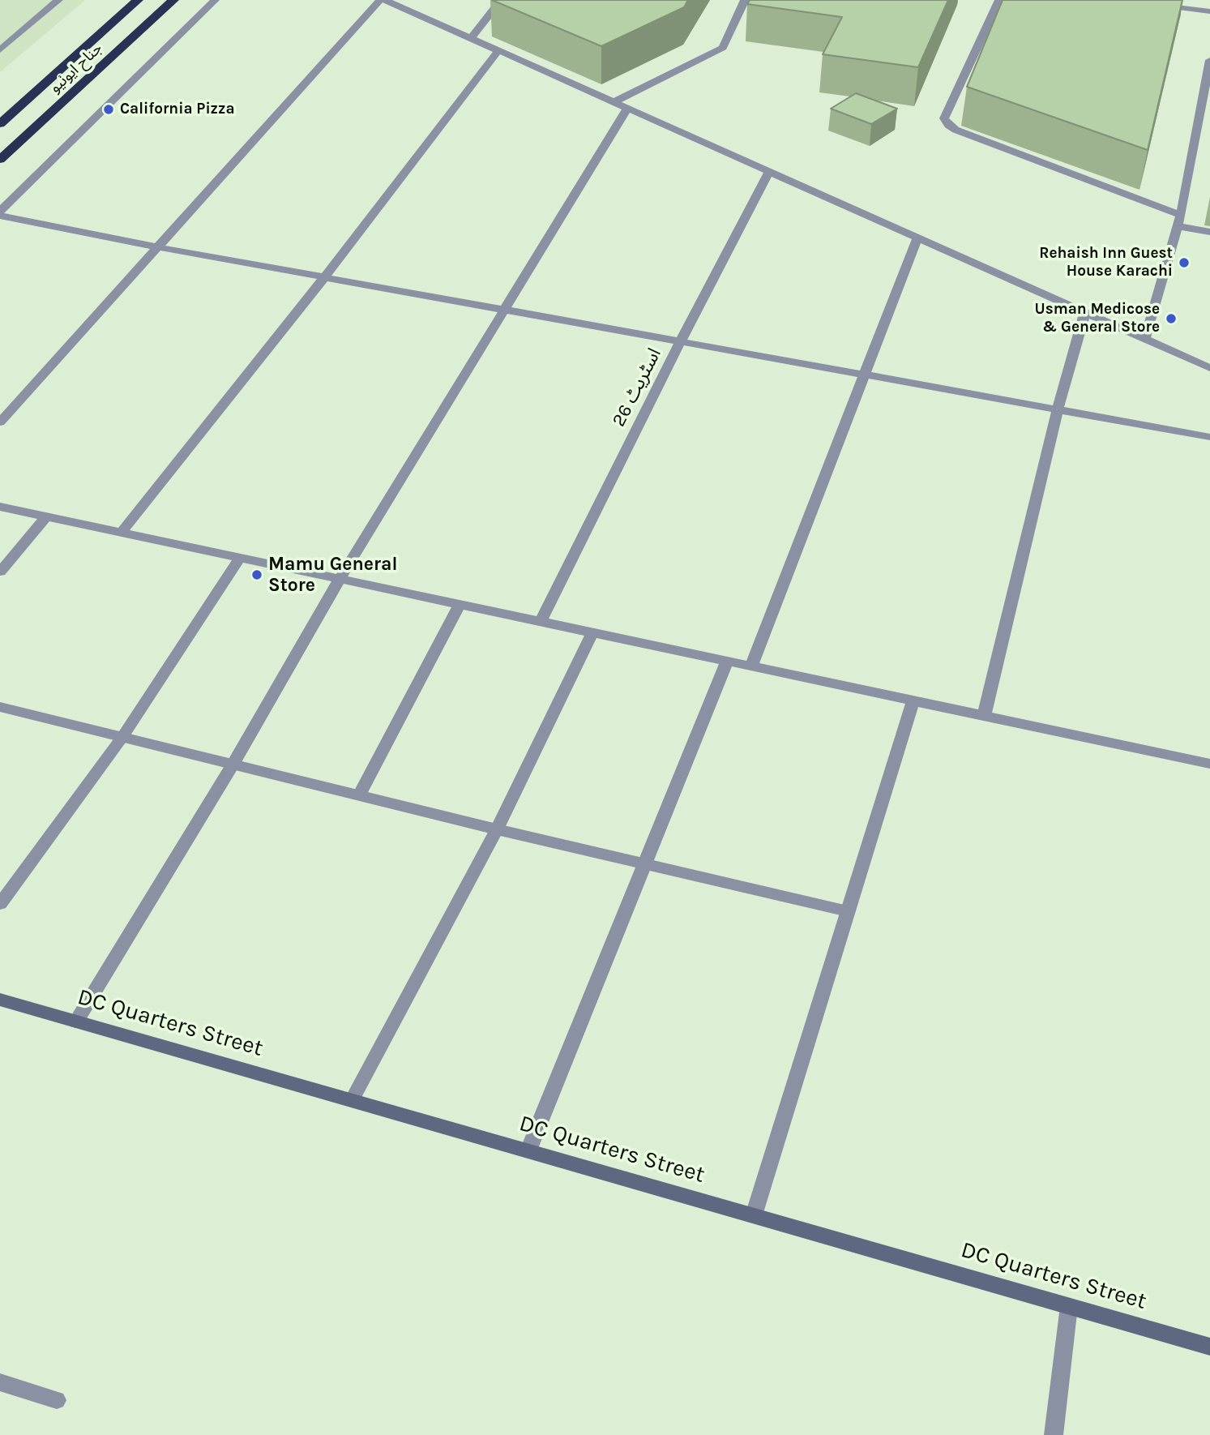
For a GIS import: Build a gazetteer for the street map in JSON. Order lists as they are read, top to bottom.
{
  "streets": {
    "highway": ["جناح ایونیو"],
    "street": ["اسٹریٹ 26", "DC Quarters Street"]
  },
  "places": [
    "California Pizza",
    "Rehaish Inn Guest House Karachi",
    "Usman Medicose & General Store",
    "Mamu General Store"
  ]
}
